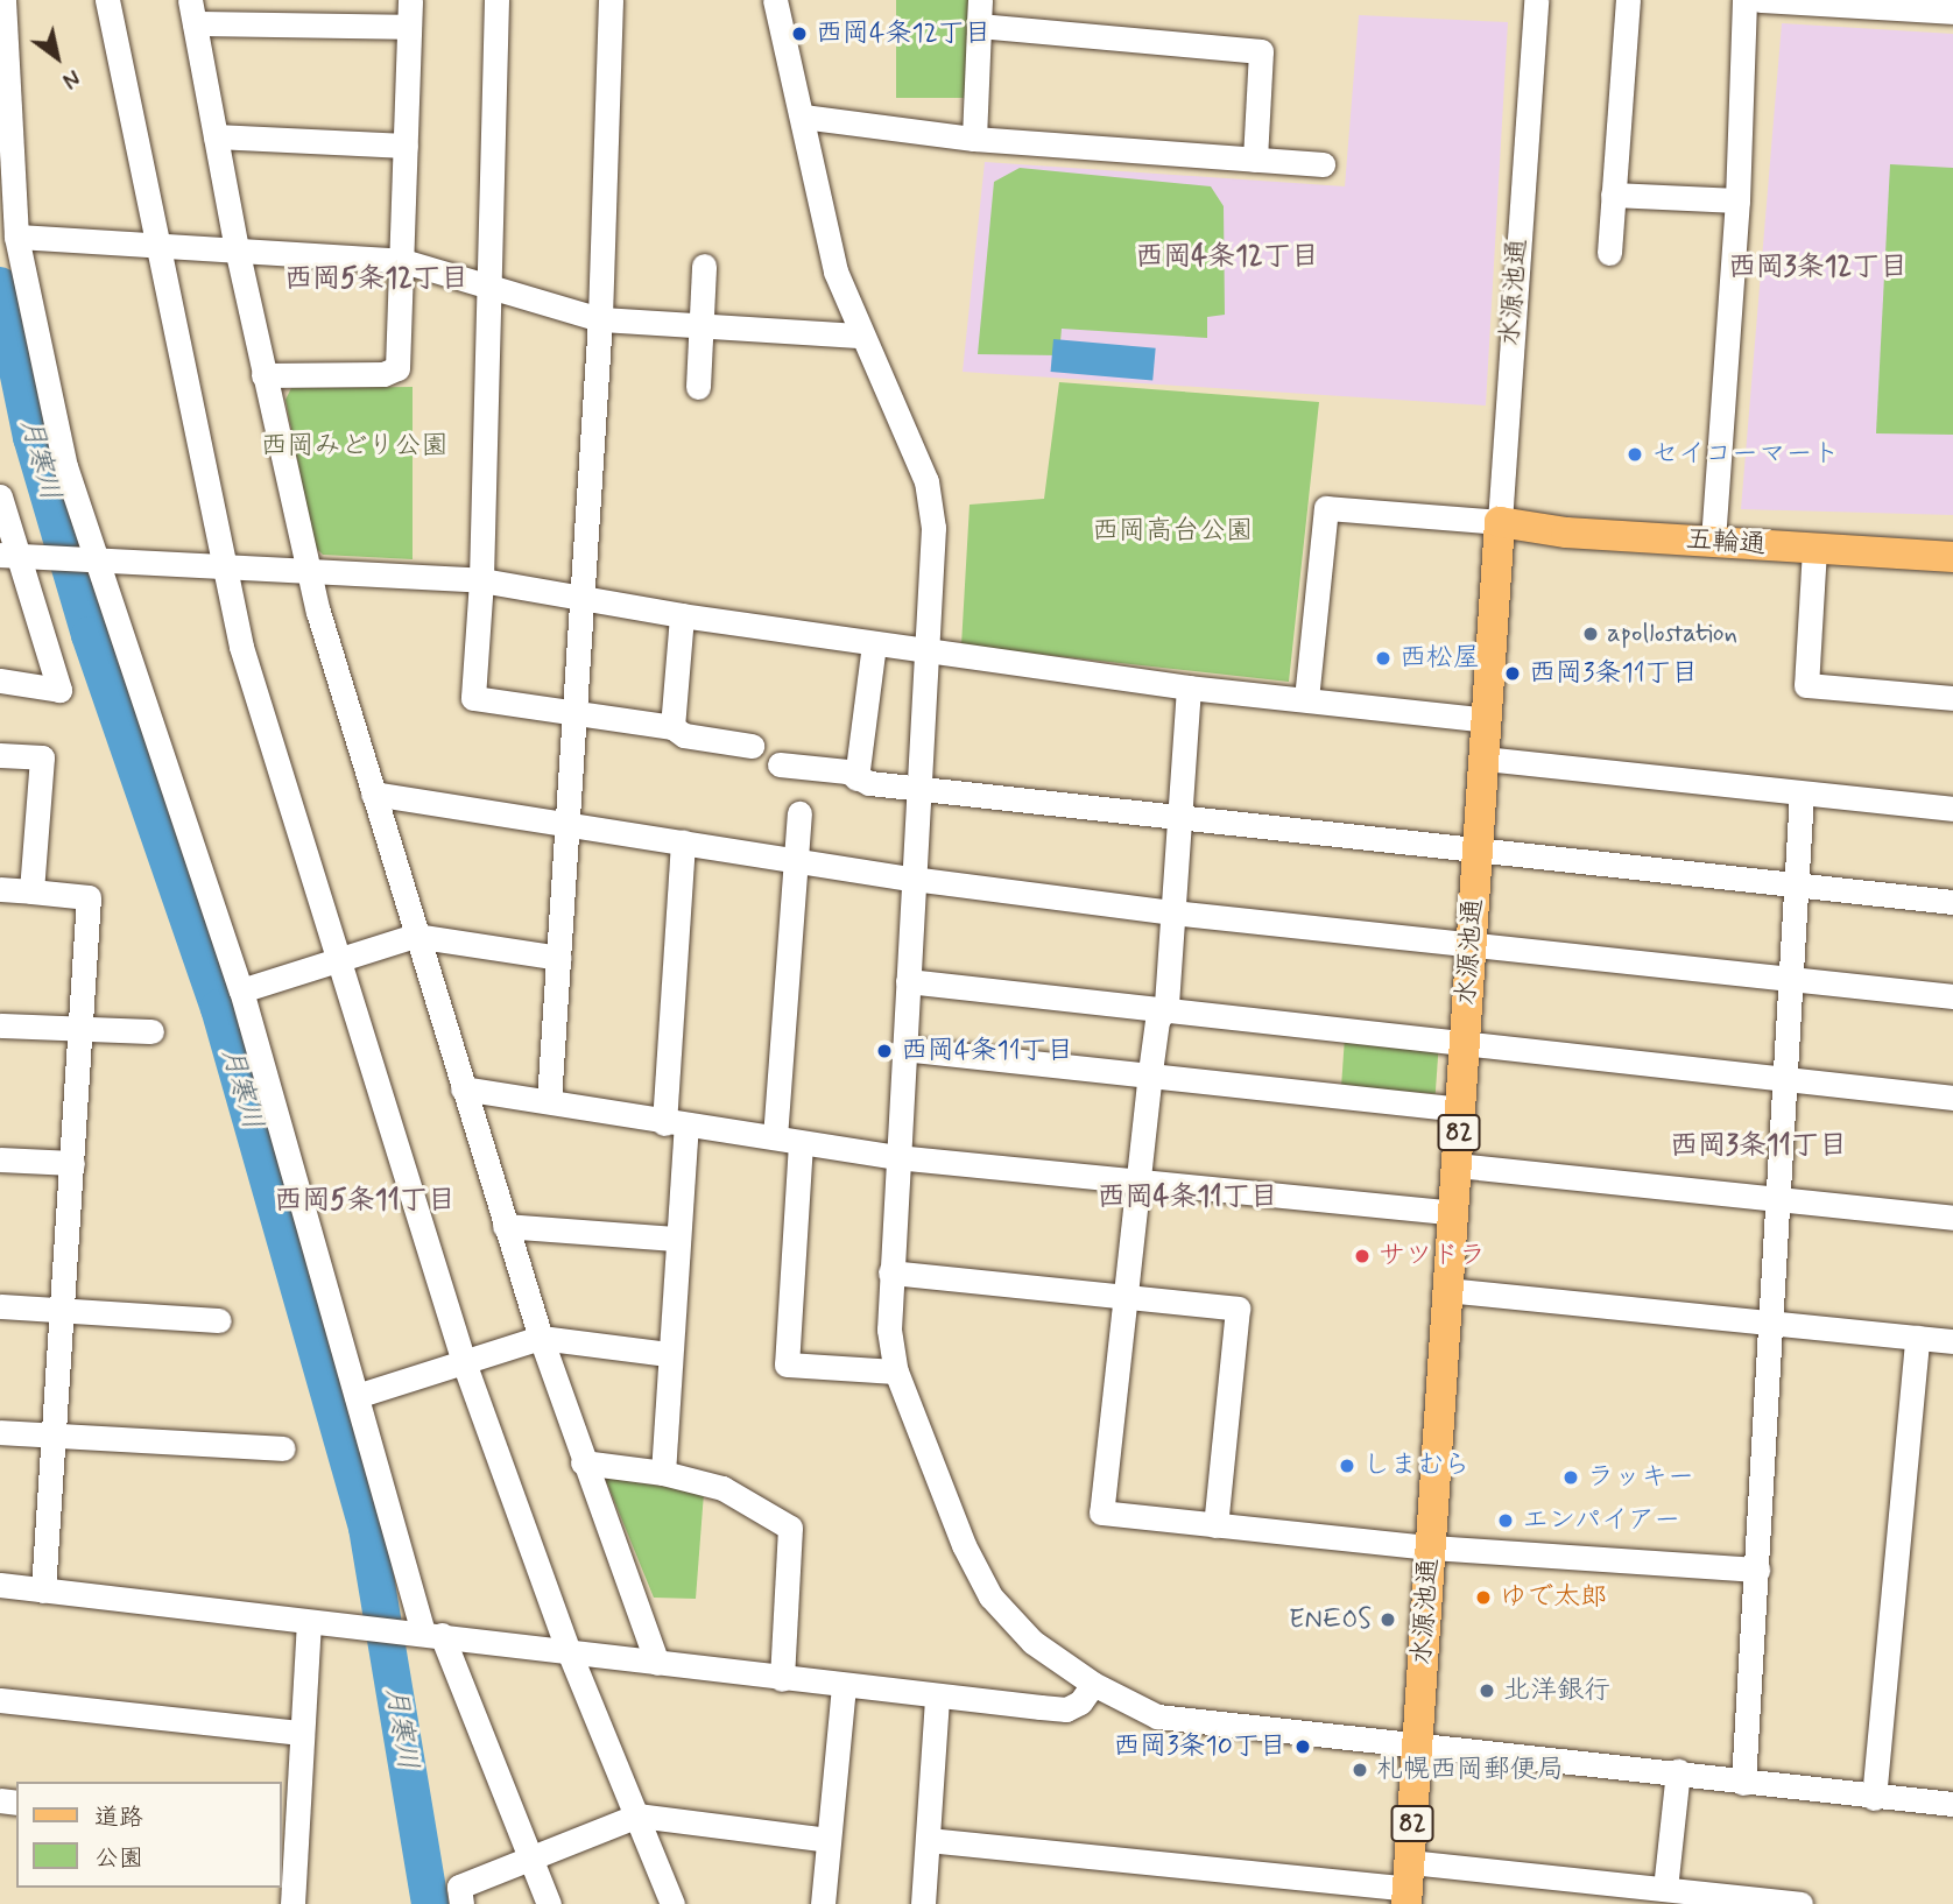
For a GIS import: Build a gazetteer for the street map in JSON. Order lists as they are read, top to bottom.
{
  "streets": {
    "main road": ["水源池通", "五輪通", "82"]
  },
  "crossings": [
    ["水源池通", "五輪通"]
  ],
  "districts": [
    "西岡4条12丁目",
    "西岡3条12丁目",
    "西岡5条12丁目",
    "西岡3条11丁目",
    "西岡4条11丁目",
    "西岡5条11丁目"
  ],
  "water": ["月寒川"],
  "parks": ["西岡みどり公園", "西岡高台公園"],
  "places": [
    "西岡4条12丁目",
    "セイコーマート",
    "apollostation",
    "西松屋",
    "西岡3条11丁目",
    "西岡4条11丁目",
    "サツドラ",
    "しまむら",
    "ラッキー",
    "エンパイアー",
    "ゆで太郎",
    "ENEOS",
    "北洋銀行",
    "西岡3条10丁目",
    "札幌西岡郵便局"
  ],
  "legend": ["道路", "公園"],
  "north": "bottom right"
}
